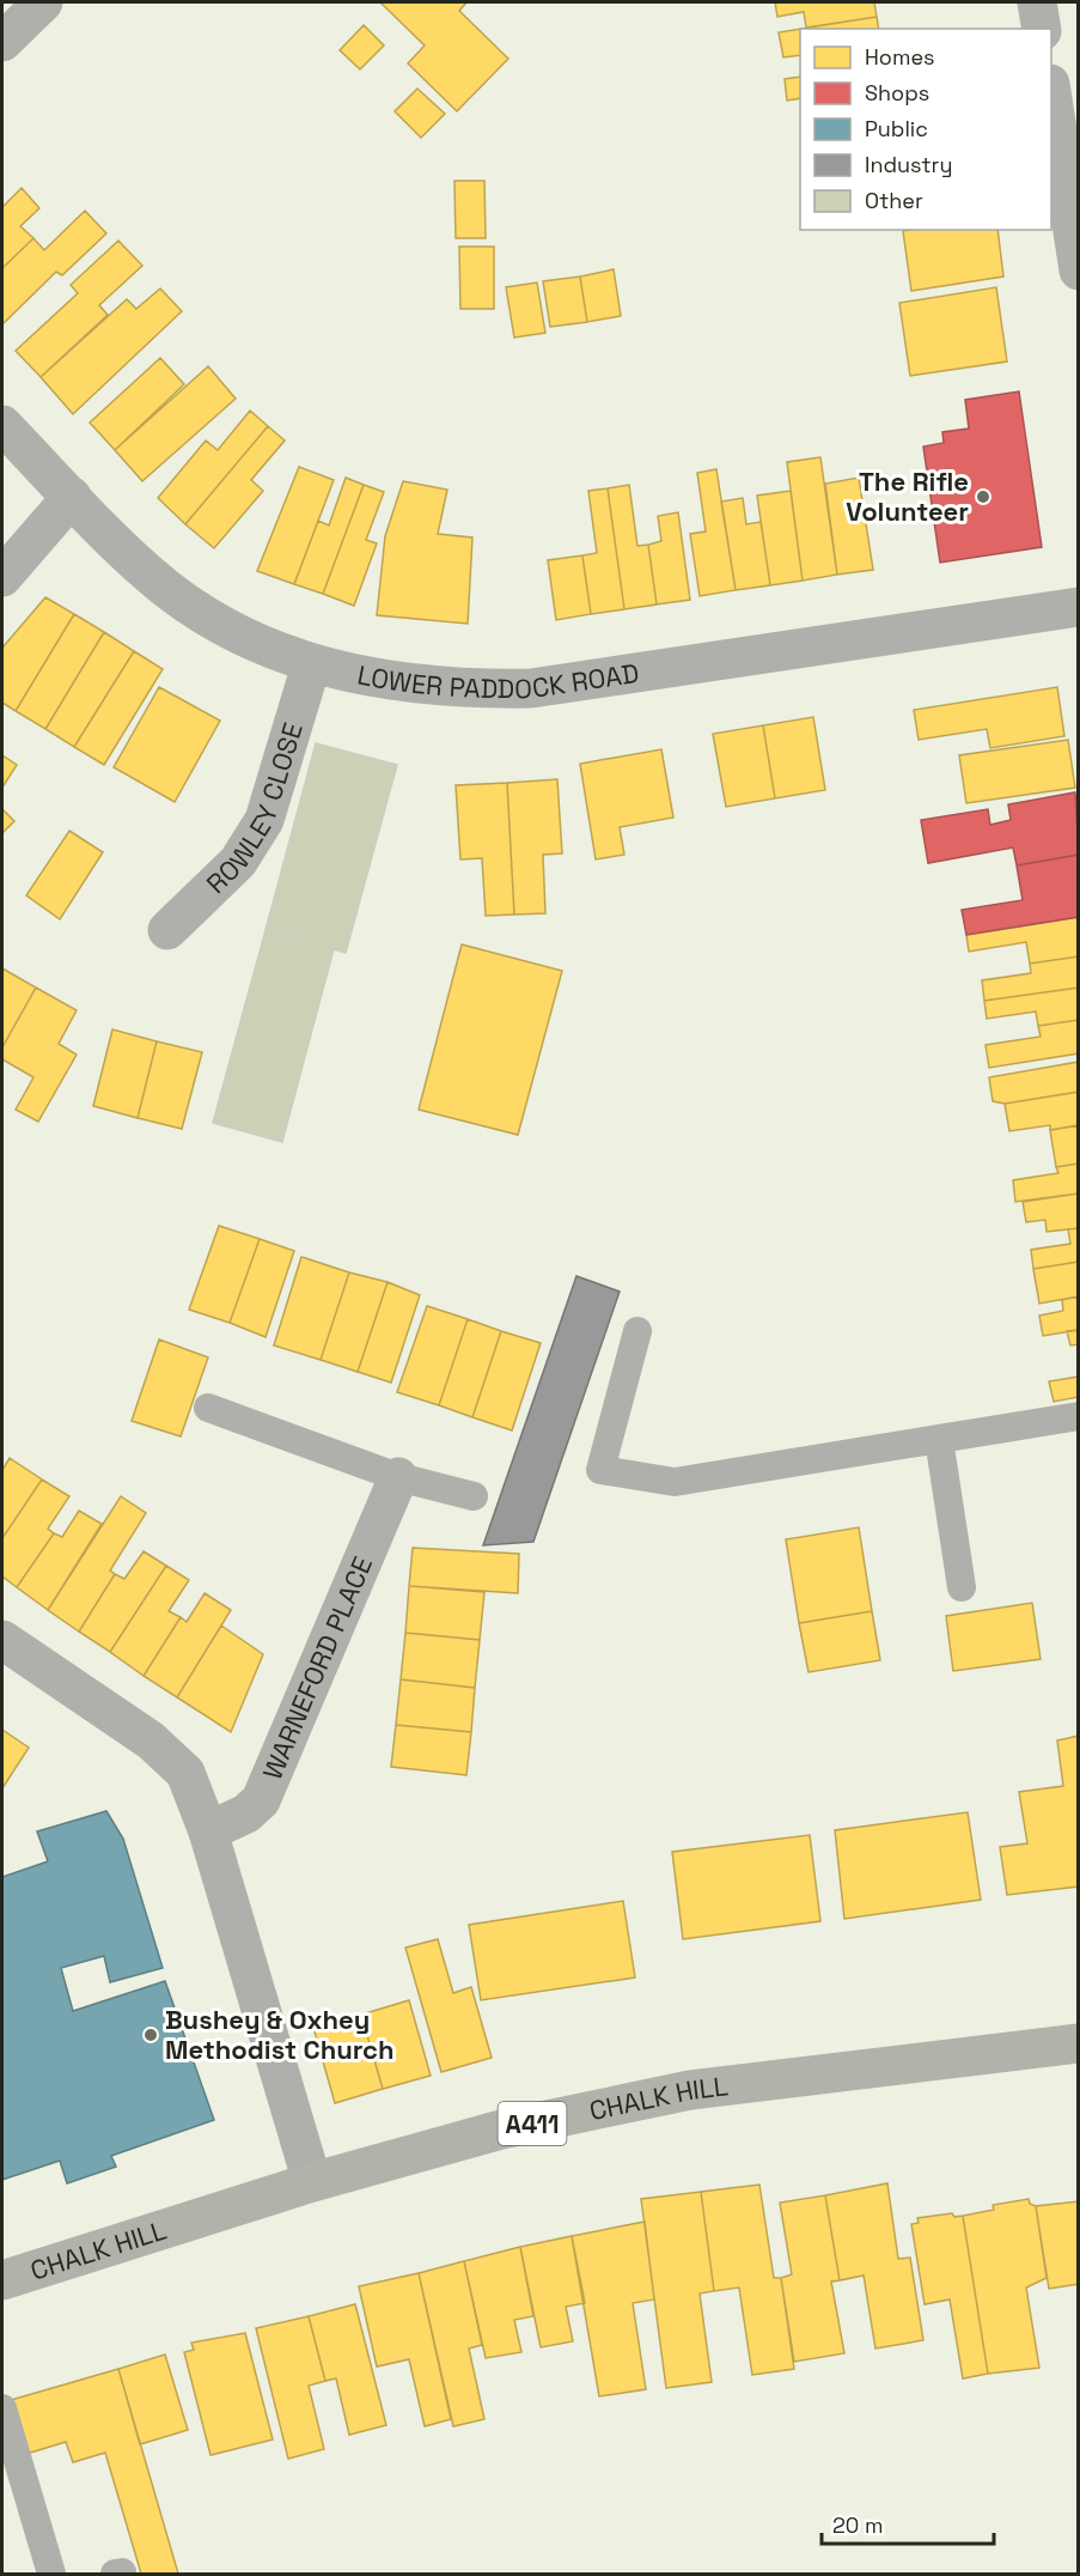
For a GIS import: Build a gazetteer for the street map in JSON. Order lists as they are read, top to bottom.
{
  "streets": {
    "main road": ["CHALK HILL", "A411"],
    "street": ["LOWER PADDOCK ROAD", "ROWLEY CLOSE", "WARNEFORD PLACE"]
  },
  "crossings": [
    ["LOWER PADDOCK ROAD", "ROWLEY CLOSE"]
  ],
  "places": ["The Rifle Volunteer", "Bushey & Oxhey Methodist Church"],
  "legend": [
    "Homes",
    "Shops",
    "Public",
    "Industry",
    "Other"
  ],
  "scale_bar": "20 m"
}
